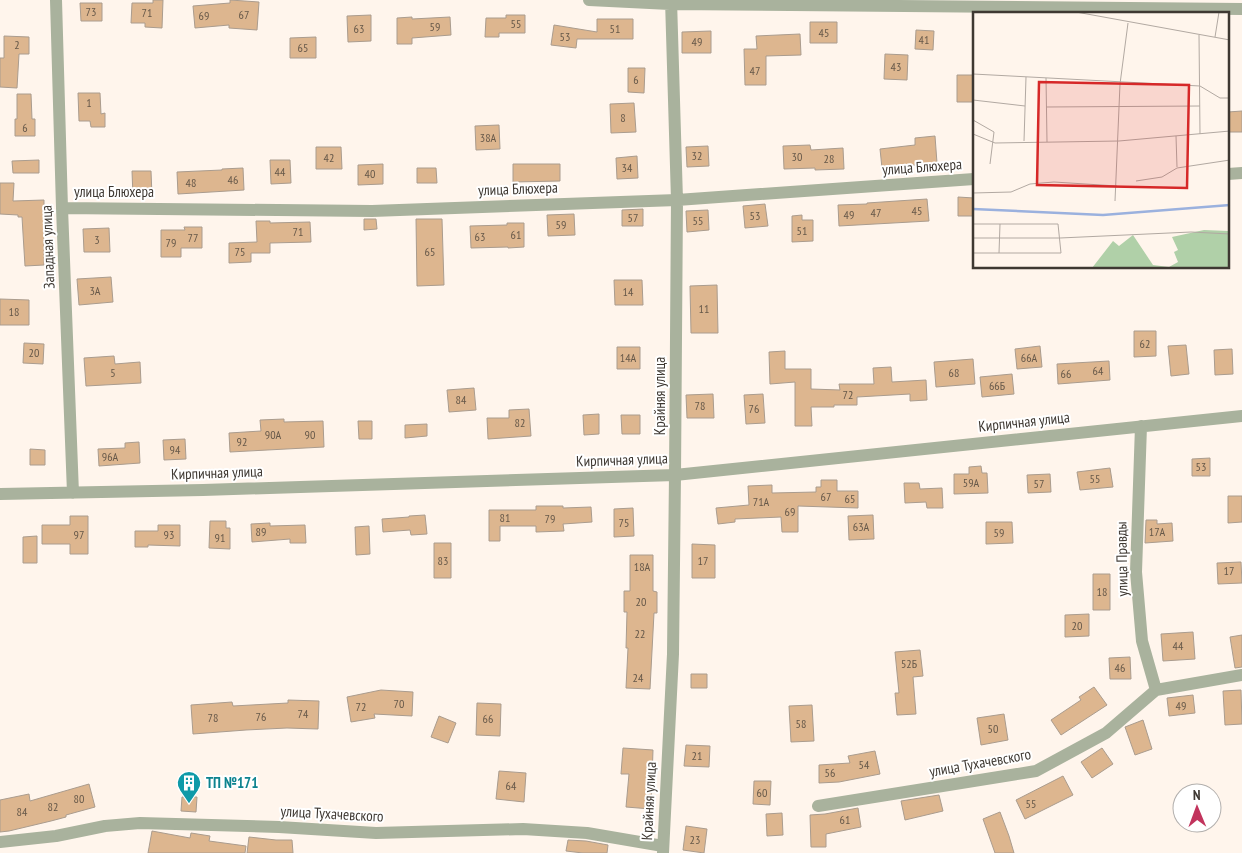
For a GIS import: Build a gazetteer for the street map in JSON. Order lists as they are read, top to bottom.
{
  "streets": {
    "street": [
      "улица Блюхера",
      "Западная улица",
      "Крайняя улица",
      "Кирпичная улица",
      "улица Правды",
      "улица Тухачевского"
    ]
  },
  "crossings": [
    ["улица Блюхера", "Западная улица"],
    ["улица Блюхера", "Крайняя улица"],
    ["Западная улица", "Кирпичная улица"],
    ["Крайняя улица", "Кирпичная улица"],
    ["Крайняя улица", "улица Тухачевского"],
    ["Кирпичная улица", "улица Правды"],
    ["улица Правды", "улица Тухачевского"]
  ],
  "places": {
    "building": ["ТП №171"]
  },
  "house_numbers": [
    "73",
    "71",
    "67",
    "69",
    "55",
    "59",
    "63",
    "51",
    "45",
    "53",
    "41",
    "49",
    "2",
    "65",
    "43",
    "47",
    "6",
    "1",
    "8",
    "6",
    "38А",
    "32",
    "30",
    "42",
    "28",
    "34",
    "44",
    "40",
    "46",
    "48",
    "45",
    "47",
    "49",
    "53",
    "57",
    "55",
    "59",
    "51",
    "71",
    "61",
    "63",
    "77",
    "3",
    "79",
    "75",
    "65",
    "3А",
    "14",
    "11",
    "18",
    "62",
    "20",
    "14А",
    "66А",
    "64",
    "5",
    "68",
    "66",
    "66Б",
    "72",
    "84",
    "78",
    "76",
    "82",
    "90А",
    "90",
    "92",
    "94",
    "96А",
    "53",
    "55",
    "59А",
    "57",
    "67",
    "65",
    "71А",
    "69",
    "81",
    "79",
    "75",
    "63А",
    "89",
    "17А",
    "59",
    "97",
    "93",
    "91",
    "83",
    "17",
    "18А",
    "17",
    "18",
    "20",
    "20",
    "22",
    "44",
    "52Б",
    "46",
    "24",
    "70",
    "49",
    "72",
    "74",
    "76",
    "78",
    "66",
    "58",
    "50",
    "21",
    "54",
    "56",
    "64",
    "60",
    "80",
    "55",
    "82",
    "84",
    "61",
    "23"
  ],
  "north": "top"
}
